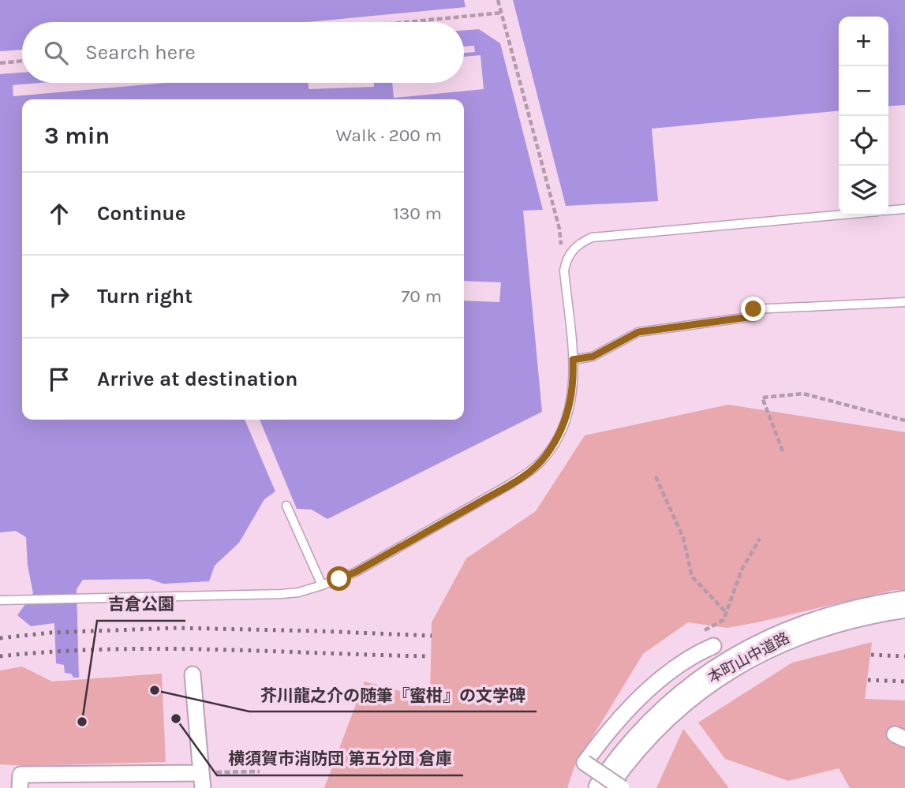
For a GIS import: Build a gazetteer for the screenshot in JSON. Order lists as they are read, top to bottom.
{
  "streets": {
    "highway": ["本町山中道路"]
  },
  "places": ["芥川龍之介の随筆『蜜柑』の文学碑", "横須賀市消防団 第五分団 倉庫", "吉倉公園"],
  "page": {
    "map_buttons": ["+", "−"],
    "search": "Search here",
    "heading": ["3 min", "Walk · 200 m"],
    "list": [
      ["Continue", "130 m"],
      ["Turn right", "70 m"],
      "Arrive at destination"
    ]
  }
}
